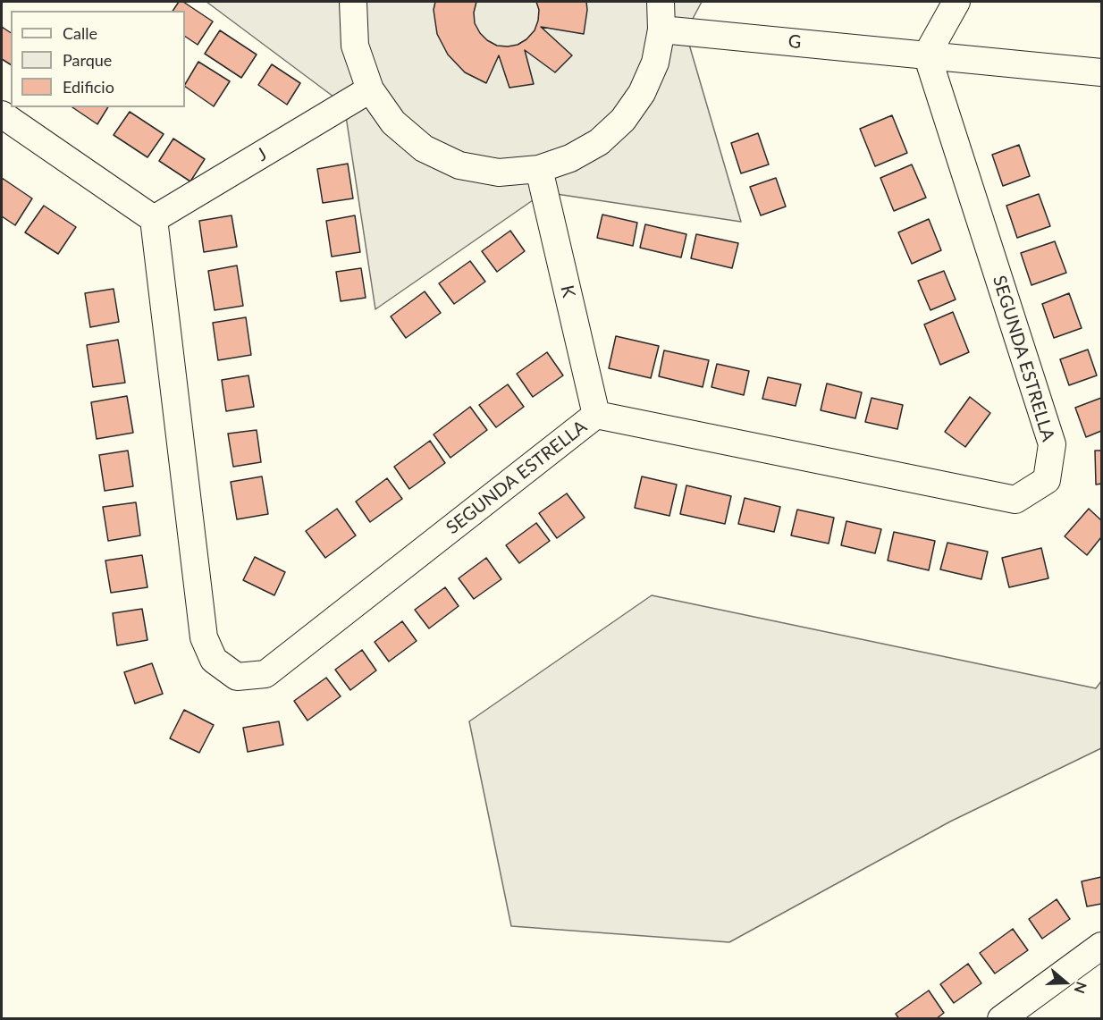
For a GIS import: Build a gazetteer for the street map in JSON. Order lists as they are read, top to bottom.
{
  "streets": {
    "street": [
      "G",
      "J",
      "K",
      "SEGUNDA ESTRELLA"
    ]
  },
  "crossings": [
    ["G", "SEGUNDA ESTRELLA"],
    ["J", "SEGUNDA ESTRELLA"],
    ["K", "SEGUNDA ESTRELLA"]
  ],
  "legend": ["Calle", "Parque", "Edificio"],
  "north": "right"
}
